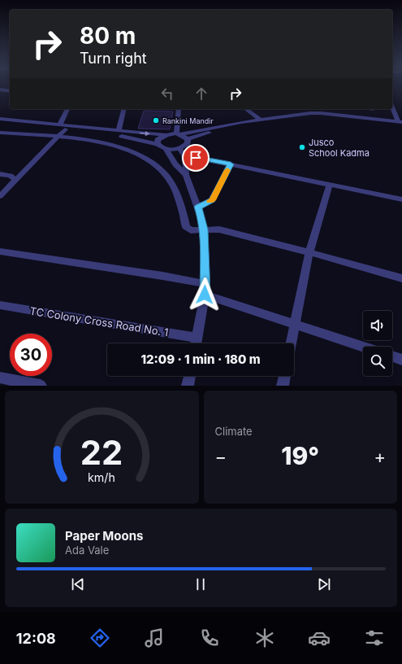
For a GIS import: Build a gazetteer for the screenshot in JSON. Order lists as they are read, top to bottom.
{
  "streets": {
    "street": ["TC Colony Cross Road No. 1"]
  },
  "places": ["Rankini Mandir", "Jusco School Kadma"],
  "page": {
    "turn": ["80 m", "Turn right"],
    "limit": "30",
    "trip": "12:09 · 1 min · 180 m",
    "tile": "Climate",
    "heat": ["−", "19°", "+"],
    "song": ["Paper Moons", "Ada Vale"],
    "tabs": "12:08",
    "gauge": ["22", "km/h"]
  }
}
